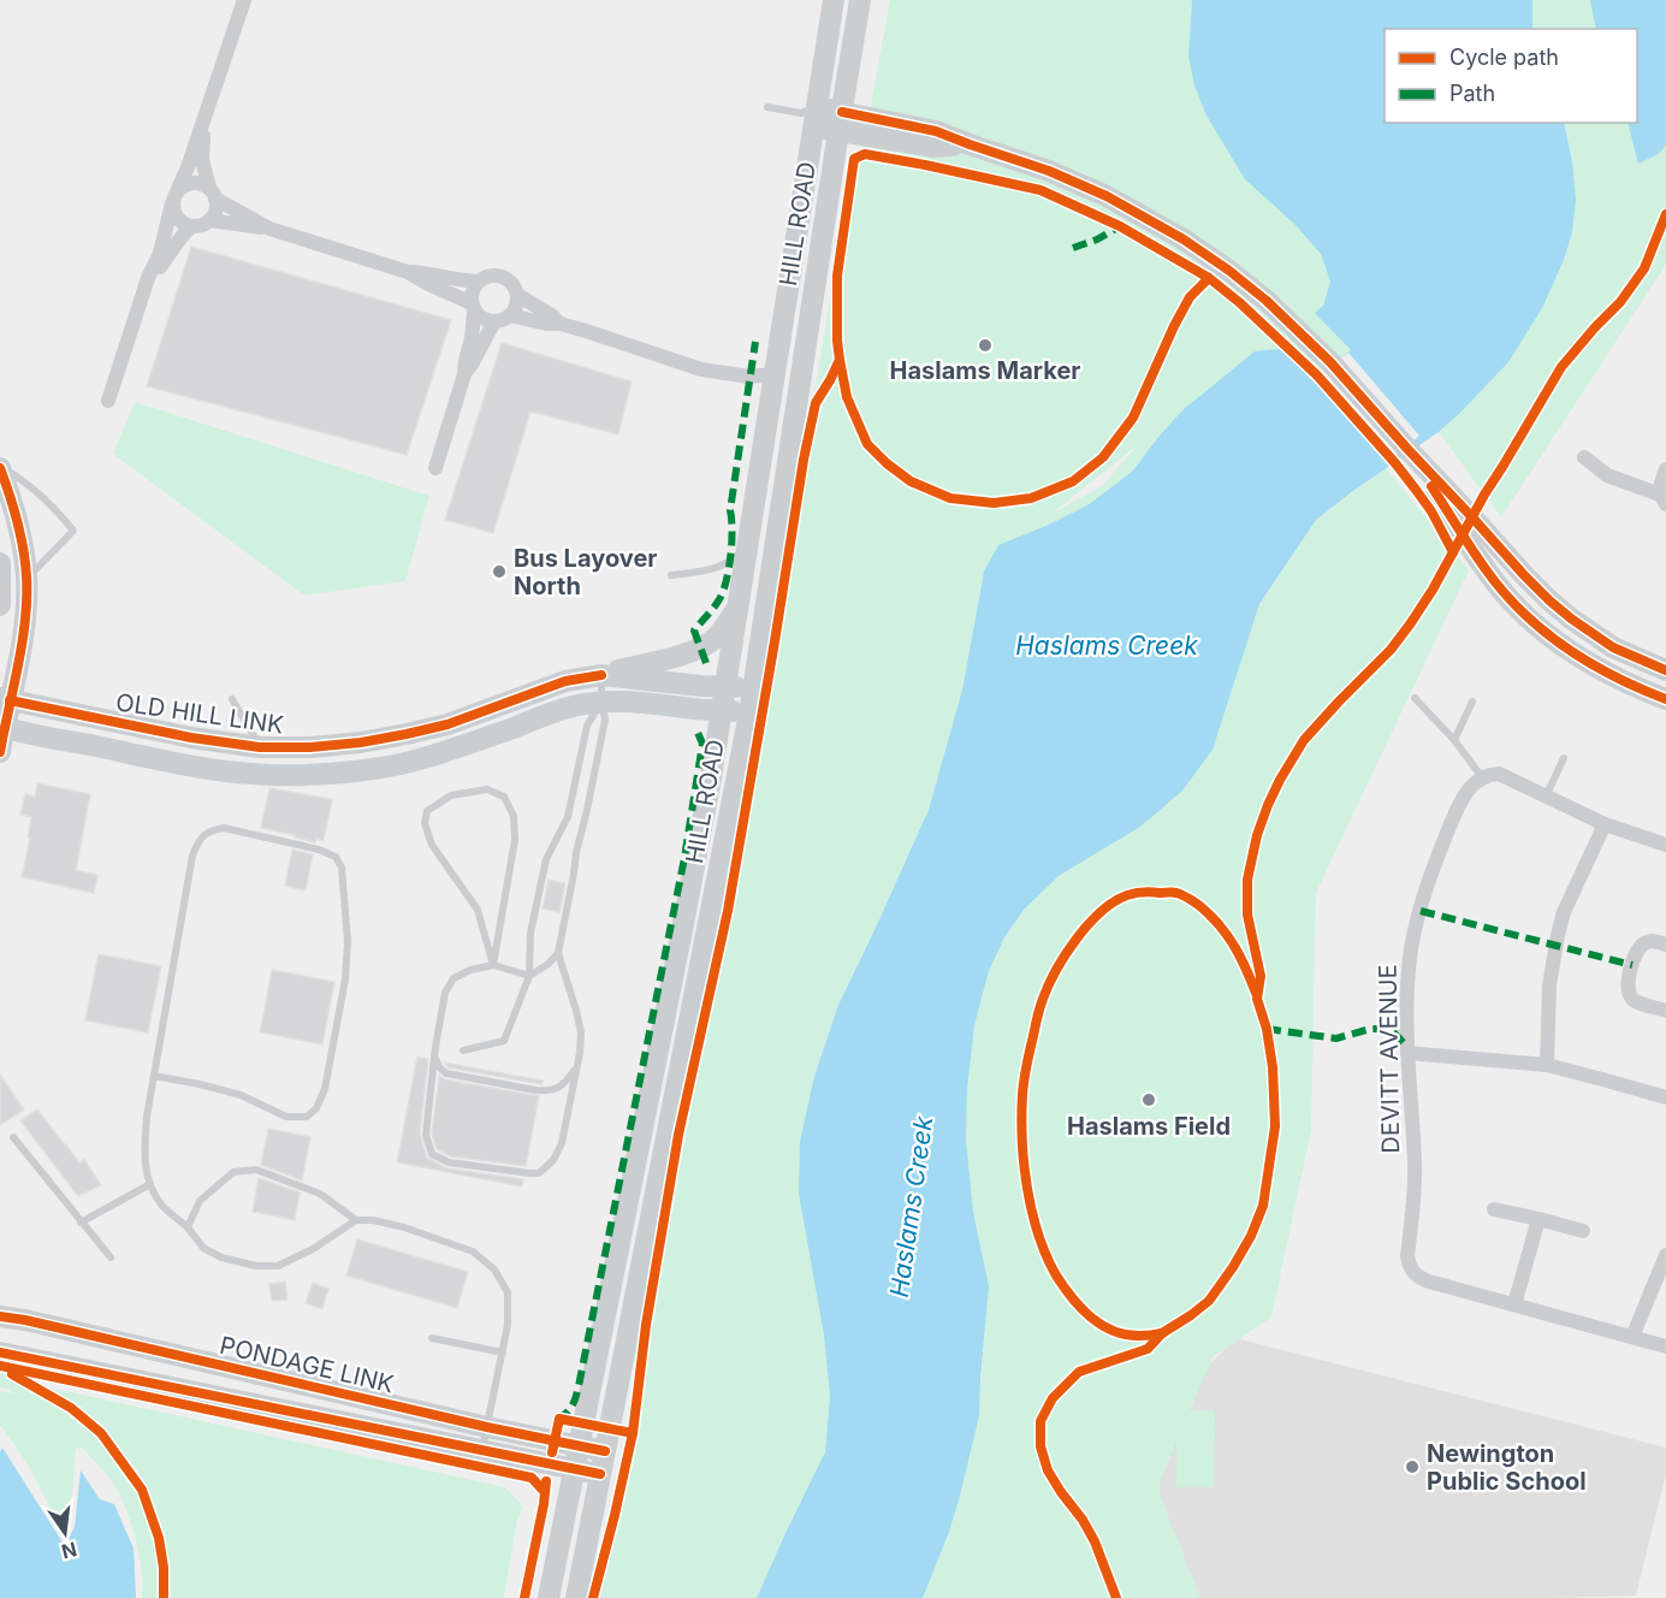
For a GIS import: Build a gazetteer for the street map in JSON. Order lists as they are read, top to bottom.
{
  "streets": {
    "main road": ["HILL ROAD", "OLD HILL LINK", "PONDAGE LINK"],
    "street": ["DEVITT AVENUE"]
  },
  "crossings": [
    ["HILL ROAD", "OLD HILL LINK"],
    ["HILL ROAD", "PONDAGE LINK"]
  ],
  "water": ["Haslams Creek"],
  "places": [
    "Haslams Marker",
    "Bus Layover North",
    "Haslams Field",
    "Newington Public School"
  ],
  "legend": ["Cycle path", "Path"],
  "north": "bottom"
}
